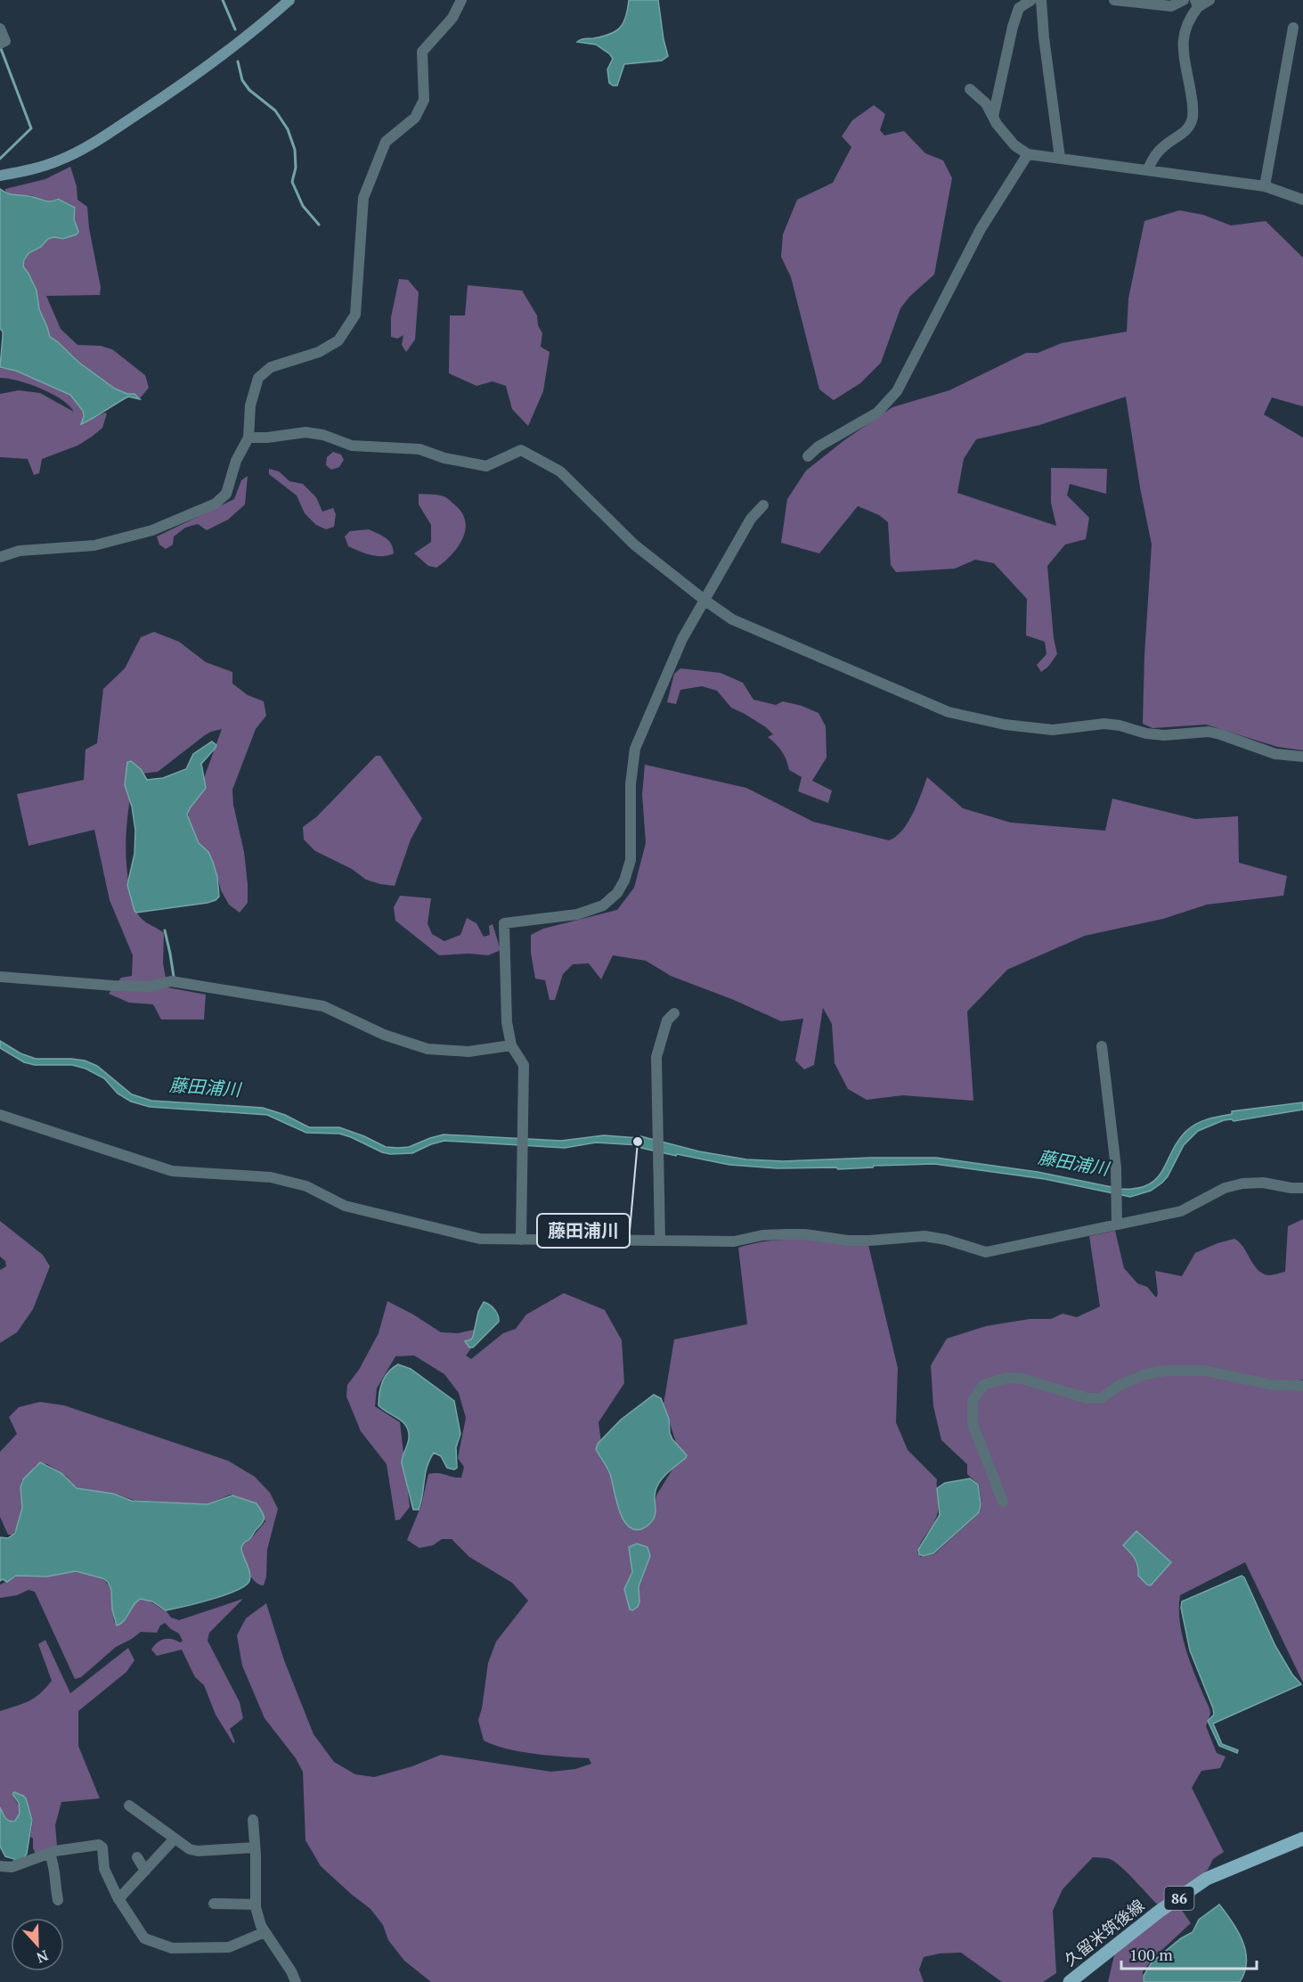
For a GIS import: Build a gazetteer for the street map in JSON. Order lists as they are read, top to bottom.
{
  "streets": {
    "main road": ["86", "久留米筑後線"]
  },
  "water": ["藤田浦川"],
  "places": ["藤田浦川"],
  "scale_bar": "100 m",
  "north": "bottom"
}
